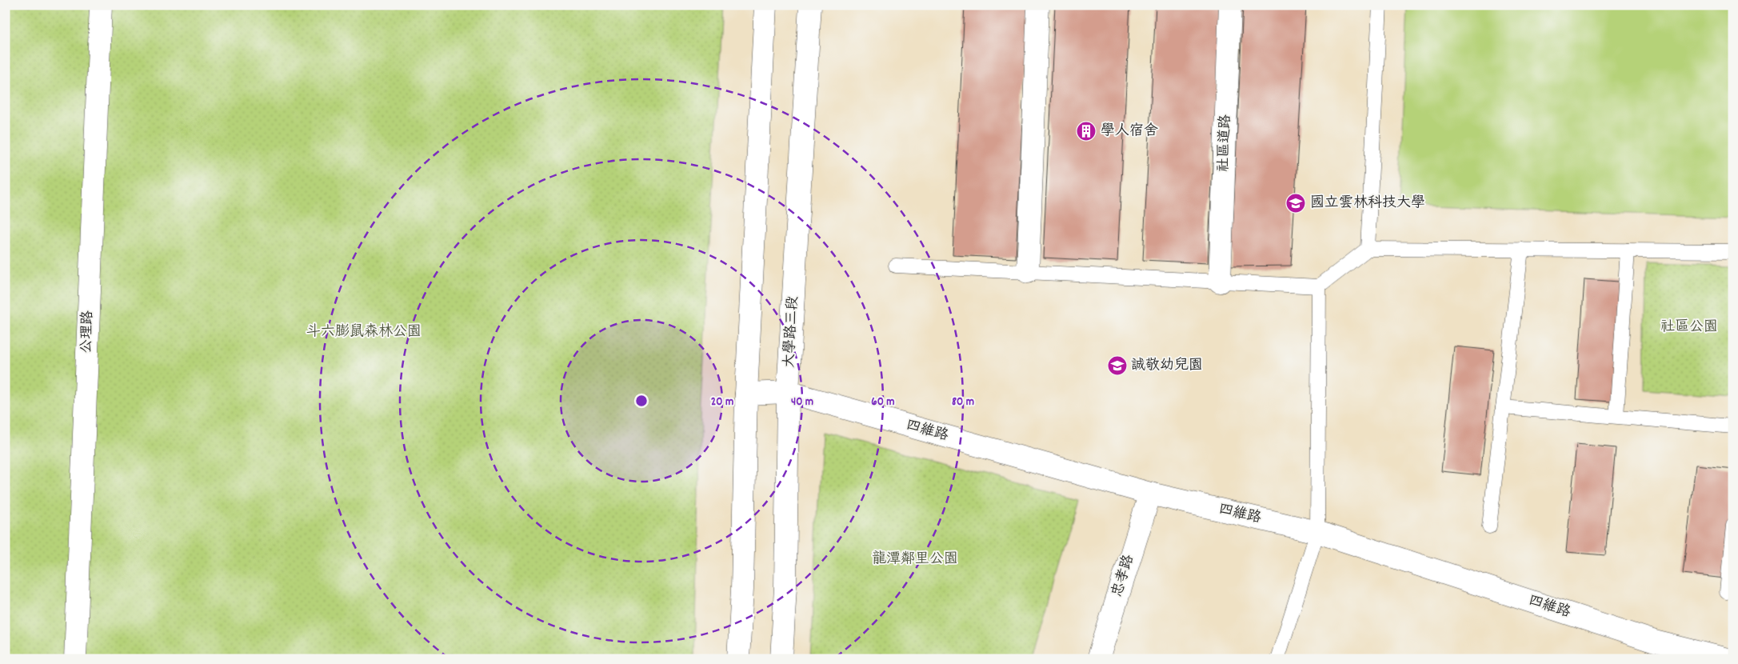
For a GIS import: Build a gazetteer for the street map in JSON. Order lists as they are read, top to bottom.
{
  "streets": {
    "street": [
      "社區道路",
      "公理路",
      "大學路三段",
      "四維路",
      "忠孝路"
    ]
  },
  "crossings": [
    ["大學路三段", "四維路"],
    ["四維路", "忠孝路"]
  ],
  "parks": ["社區公園", "斗六膨鼠森林公園", "龍潭鄰里公園"],
  "places": {
    "building": ["學人宿舍"],
    "school or university": ["國立雲林科技大學", "誠敬幼兒園"]
  },
  "rings": [
    "20 m",
    "40 m",
    "60 m",
    "80 m"
  ]
}
